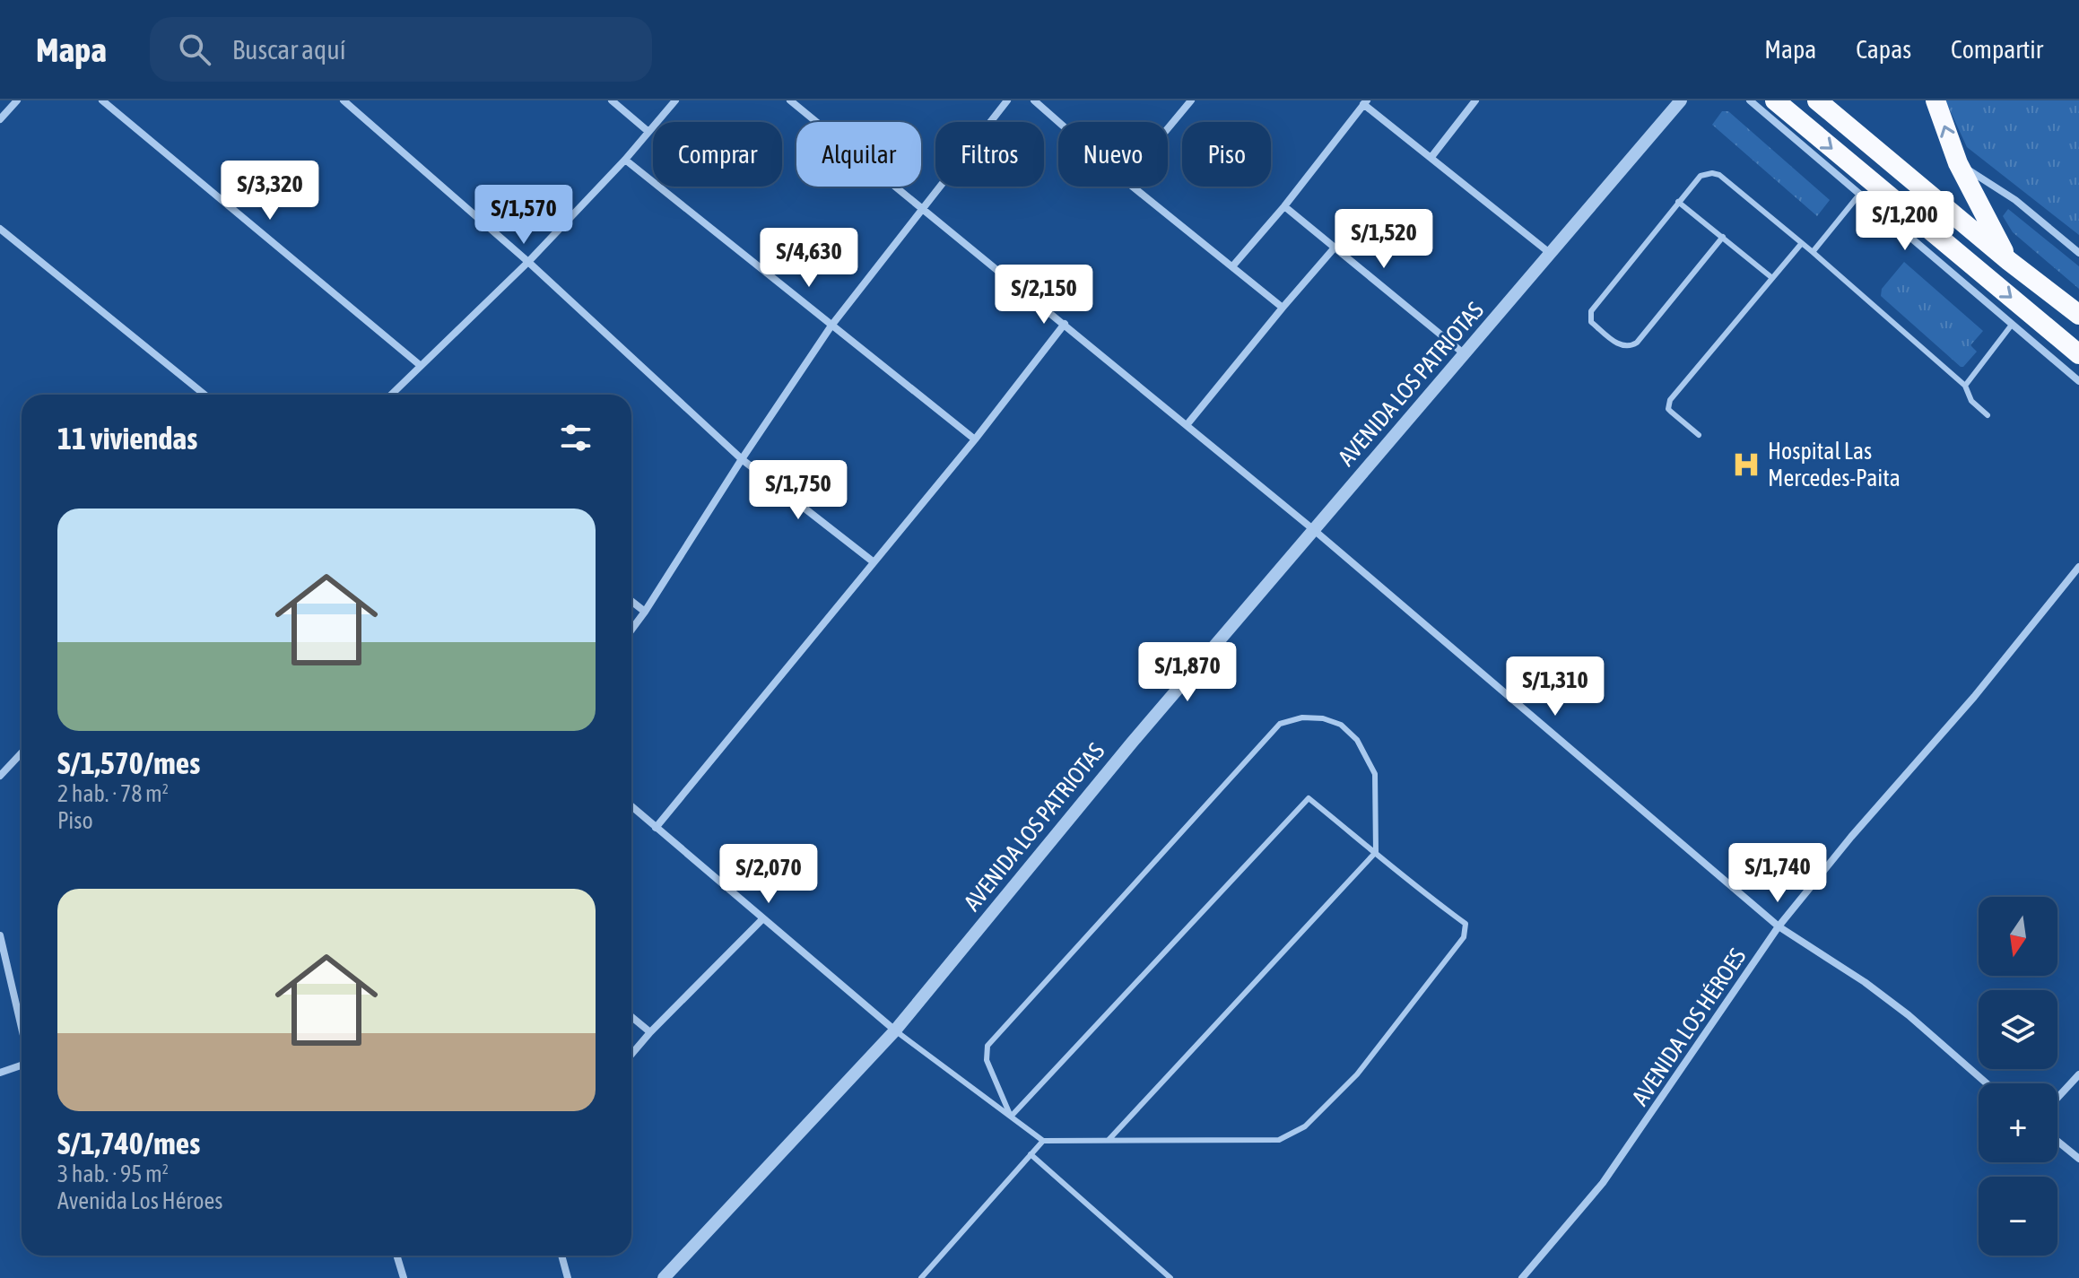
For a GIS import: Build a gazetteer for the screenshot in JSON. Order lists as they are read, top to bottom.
{
  "streets": {
    "street": ["AVENIDA LOS PATRIOTAS", "AVENIDA LOS HÉROES"]
  },
  "places": {
    "hospital": ["Hospital Las Mercedes-Paita"]
  },
  "north": "bottom",
  "page": {
    "header": "Mapa",
    "search": "Buscar aquí",
    "nav": ["Mapa", "Capas", "Compartir"],
    "chip": [
      "Comprar",
      "Alquilar",
      "Filtros",
      "Nuevo",
      "Piso"
    ],
    "price": [
      "S/3,320",
      "S/1,570",
      "S/1,200",
      "S/1,520",
      "S/4,630",
      "S/2,150",
      "S/1,750",
      "S/1,870",
      "S/1,310",
      "S/1,740",
      "S/2,070"
    ],
    "heading": "11 viviendas",
    "list": [
      {
        "name": "S/1,570/mes",
        "note": "2 hab. · 78 m² · Piso"
      },
      {
        "name": "S/1,740/mes",
        "note": "3 hab. · 95 m² · Avenida Los Héroes"
      }
    ],
    "map_buttons": ["+", "−"]
  }
}
